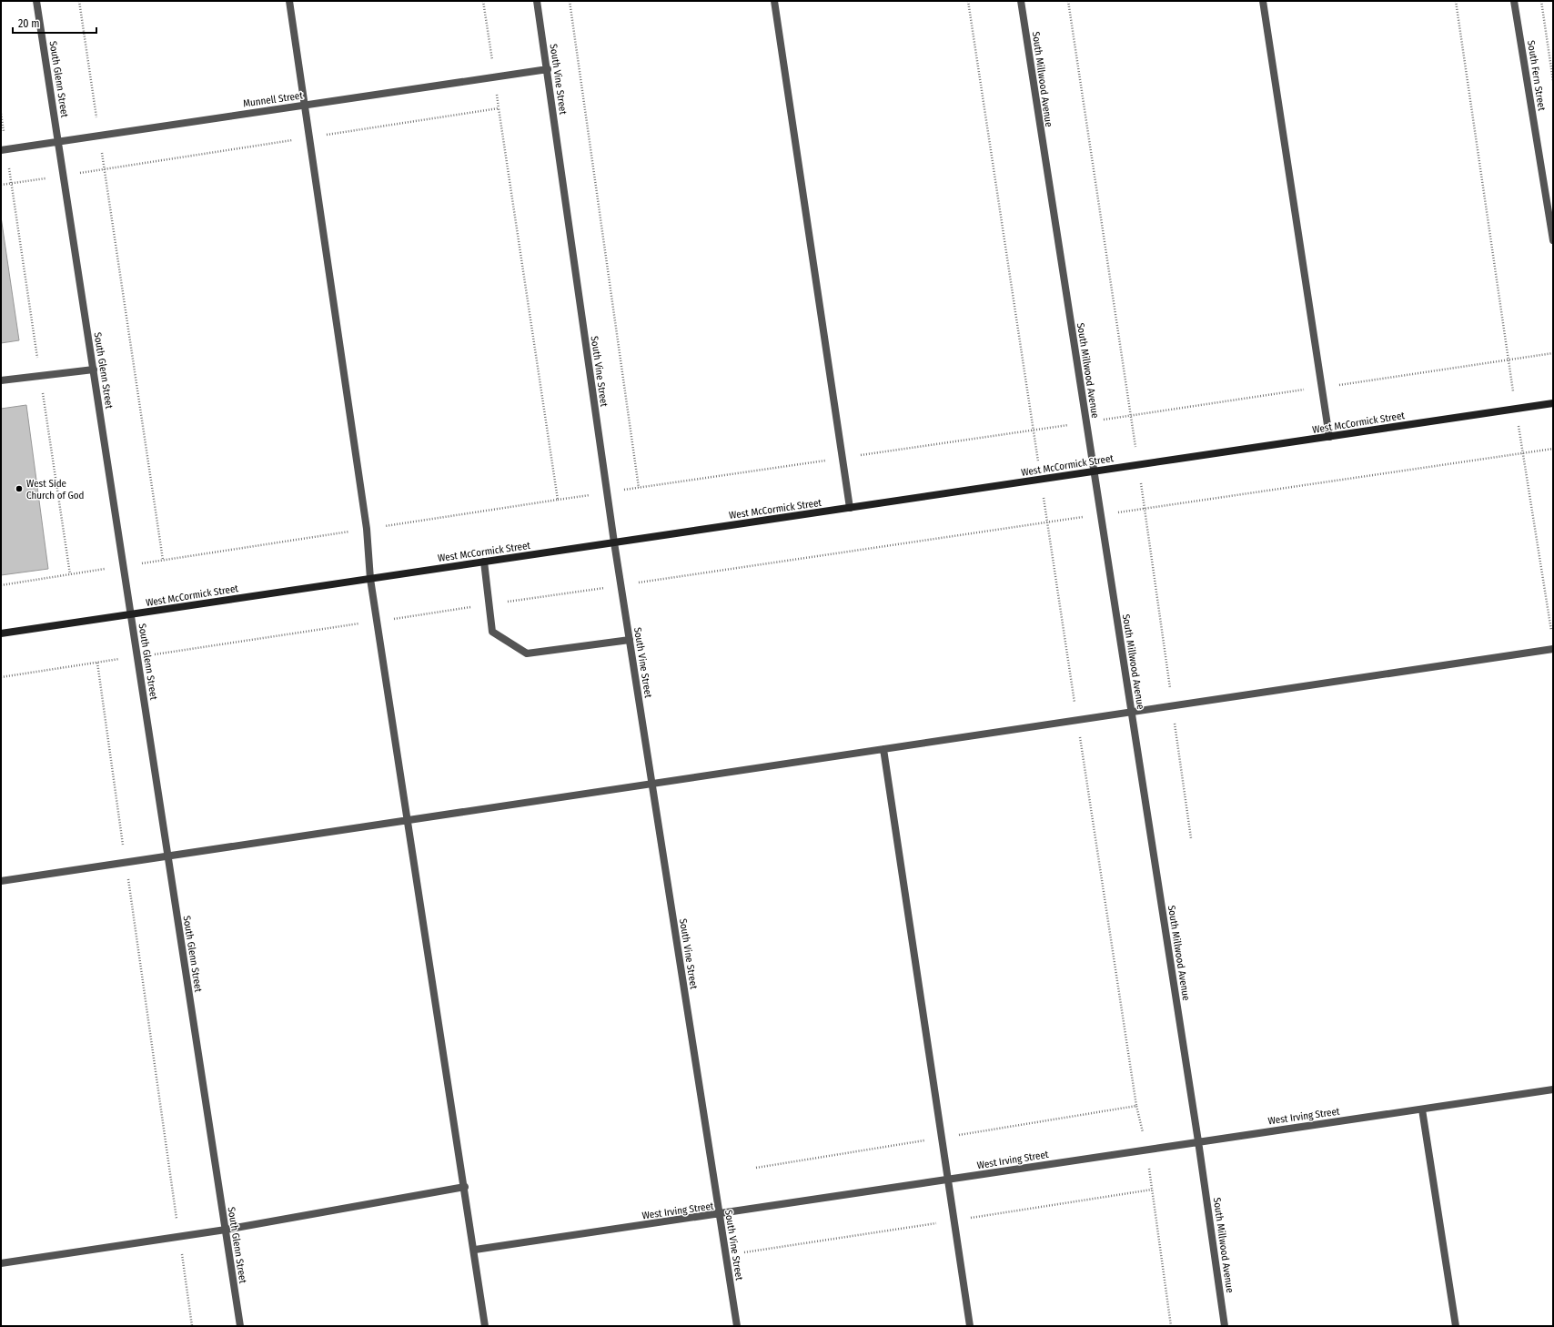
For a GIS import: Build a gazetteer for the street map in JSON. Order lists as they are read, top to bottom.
{
  "streets": {
    "street": [
      "South Fern Street",
      "South Glenn Street",
      "South Vine Street",
      "South Millwood Avenue",
      "Munnell Street",
      "West McCormick Street",
      "West Irving Street"
    ]
  },
  "crossings": [
    ["South Glenn Street", "Munnell Street"],
    ["South Glenn Street", "West McCormick Street"],
    ["South Vine Street", "Munnell Street"],
    ["South Vine Street", "West McCormick Street"],
    ["South Vine Street", "West Irving Street"],
    ["South Millwood Avenue", "West McCormick Street"],
    ["South Millwood Avenue", "West Irving Street"]
  ],
  "places": ["West Side Church of God"],
  "scale_bar": "20 m"
}
